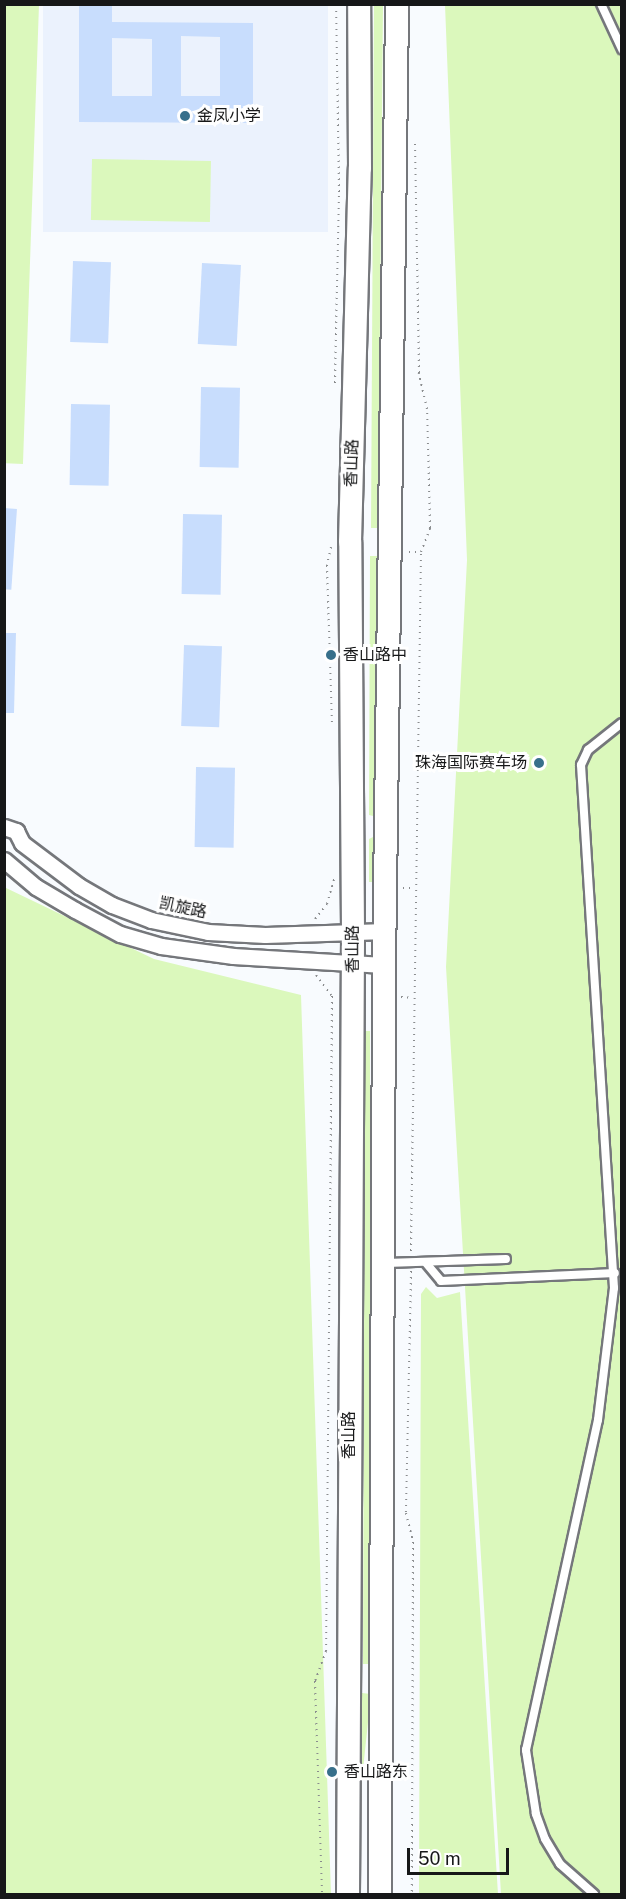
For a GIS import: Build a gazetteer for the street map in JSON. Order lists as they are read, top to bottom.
{
  "streets": {
    "main road": ["香山路"],
    "street": ["凯旋路"]
  },
  "crossings": [
    ["香山路", "凯旋路"]
  ],
  "places": [
    "金凤小学",
    "香山路中",
    "珠海国际赛车场",
    "香山路东"
  ],
  "scale_bar": "50 m"
}
